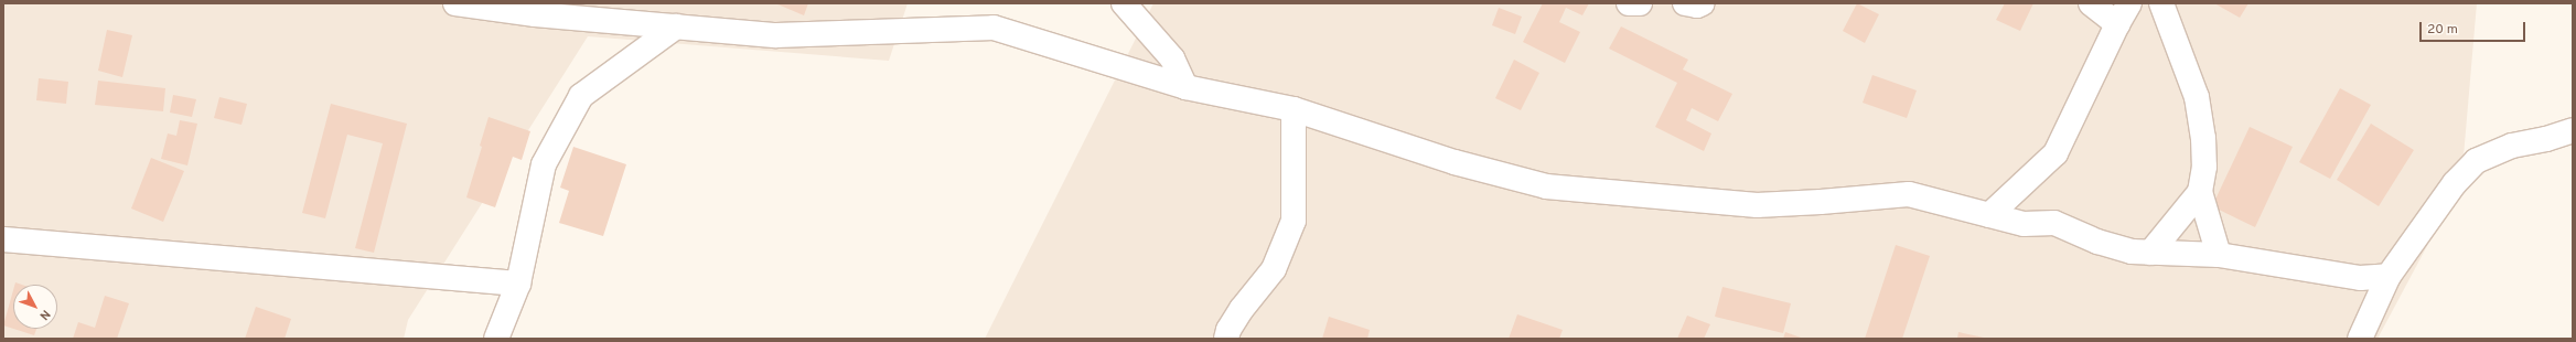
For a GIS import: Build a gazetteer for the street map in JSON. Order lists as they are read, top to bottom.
{
  "scale_bar": "20 m",
  "north": "bottom right"
}
